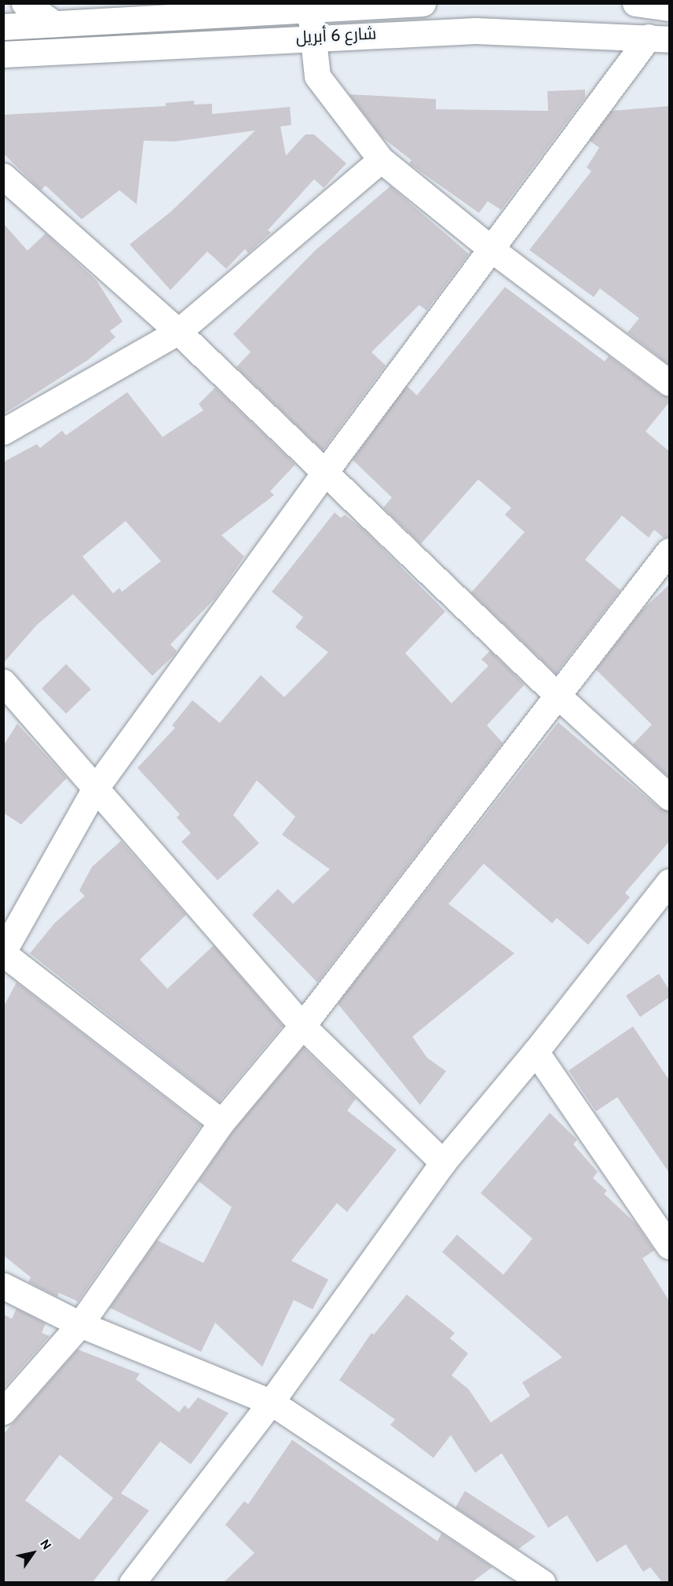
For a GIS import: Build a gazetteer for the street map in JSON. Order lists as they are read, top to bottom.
{
  "streets": {
    "street": ["شارع 6 أبريل"]
  },
  "north": "top right"
}
